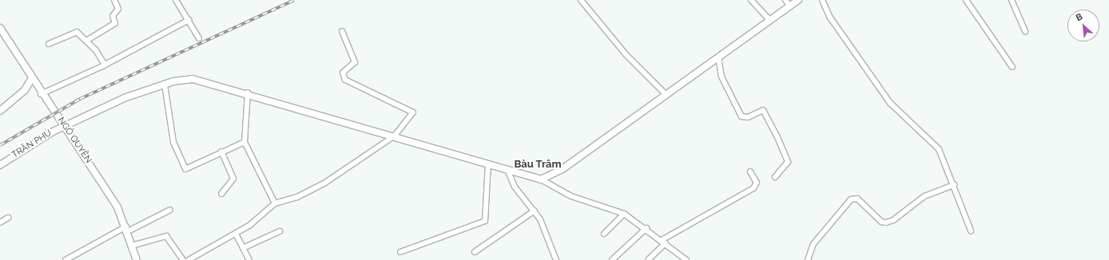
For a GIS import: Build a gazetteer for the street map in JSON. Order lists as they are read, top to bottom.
{
  "streets": {
    "street": ["NGÔ QUYỀN", "TRẦN PHÚ"]
  },
  "crossings": [
    ["NGÔ QUYỀN", "TRẦN PHÚ"]
  ],
  "districts": ["Bàu Trâm"],
  "north": "top left"
}
